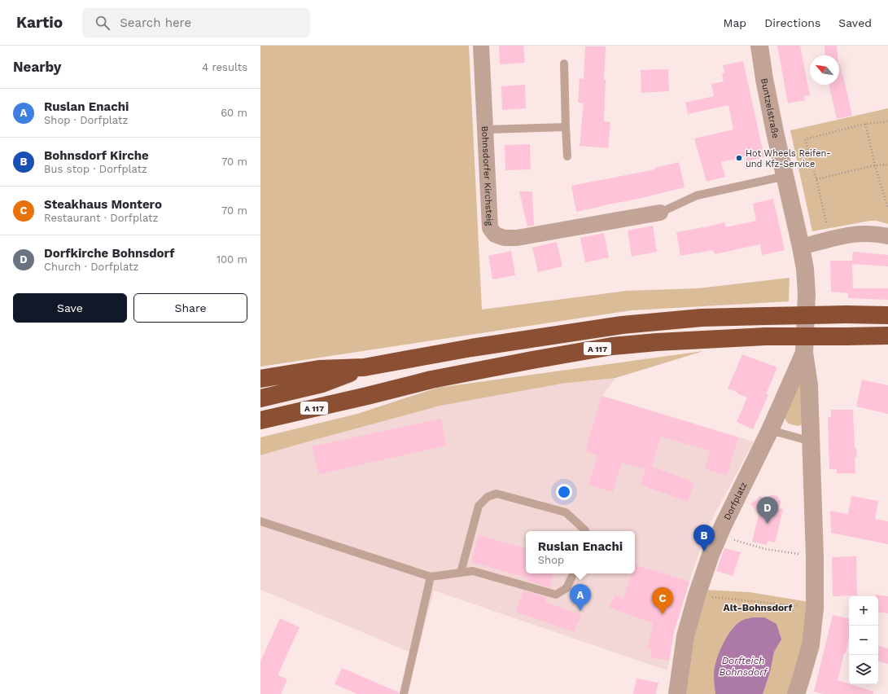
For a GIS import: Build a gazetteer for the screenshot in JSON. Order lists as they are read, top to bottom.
{
  "streets": {
    "highway": ["A 117"],
    "street": ["Buntzelstraße", "Bohnsdorfer Kirchsteig", "Dorfplatz"]
  },
  "crossings": [
    ["Buntzelstraße", "Dorfplatz"]
  ],
  "districts": ["Alt-Bohnsdorf"],
  "water": ["Dorfteich Bohnsdorf"],
  "places": ["Hot Wheels Reifen- und Kfz-Service"],
  "north": "top left",
  "page": {
    "header": "Kartio",
    "search": "Search here",
    "nav": ["Map", "Directions", "Saved"],
    "heading": ["Nearby", "4 results"],
    "list": [
      {
        "mark": "A",
        "name": "Ruslan Enachi",
        "note": "Shop · Dorfplatz",
        "value": "60 m"
      },
      {
        "mark": "B",
        "name": "Bohnsdorf Kirche",
        "note": "Bus stop · Dorfplatz",
        "value": "70 m"
      },
      {
        "mark": "C",
        "name": "Steakhaus Montero",
        "note": "Restaurant · Dorfplatz",
        "value": "70 m"
      },
      {
        "mark": "D",
        "name": "Dorfkirche Bohnsdorf",
        "note": "Church · Dorfplatz",
        "value": "100 m"
      }
    ],
    "buttons": ["Save", "Share"],
    "pins": [
      "D",
      "B",
      "A",
      "C"
    ],
    "popup": ["Ruslan Enachi", "Shop"],
    "map_buttons": ["+", "−"]
  }
}
